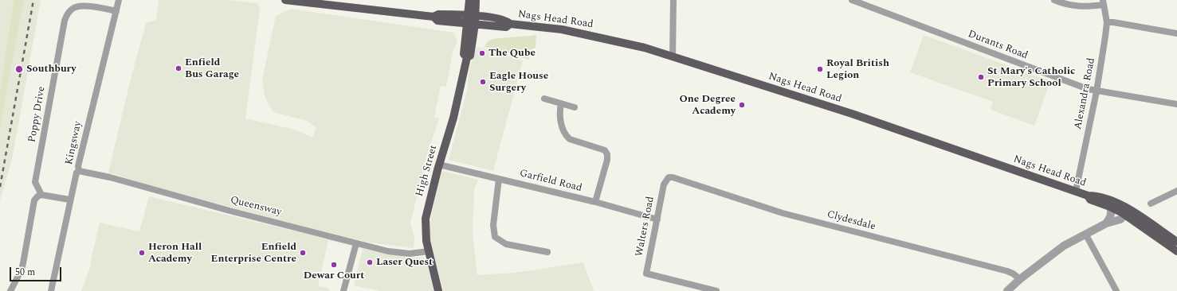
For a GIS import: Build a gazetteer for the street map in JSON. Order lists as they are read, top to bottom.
{
  "streets": {
    "main road": ["Nags Head Road", "High Street"],
    "street": [
      "Durants Road",
      "Alexandra Road",
      "Poppy Drive",
      "Kingsway",
      "Garfield Road",
      "Queensway",
      "Clydesdale",
      "Walters Road"
    ]
  },
  "crossings": [
    ["Nags Head Road", "Alexandra Road"],
    ["Nags Head Road", "High Street"],
    ["Durants Road", "Alexandra Road"],
    ["Poppy Drive", "Kingsway"],
    ["Kingsway", "Queensway"],
    ["High Street", "Garfield Road"],
    ["High Street", "Queensway"],
    ["Garfield Road", "Walters Road"],
    ["Clydesdale", "Walters Road"]
  ],
  "places": [
    "The Qube",
    "Enfield Bus Garage",
    "Southbury",
    "Royal British Legion",
    "St Mary's Catholic Primary School",
    "Eagle House Surgery",
    "One Degree Academy",
    "Heron Hall Academy",
    "Enfield Enterprise Centre",
    "Laser Quest",
    "Dewar Court"
  ],
  "scale_bar": "50 m"
}
